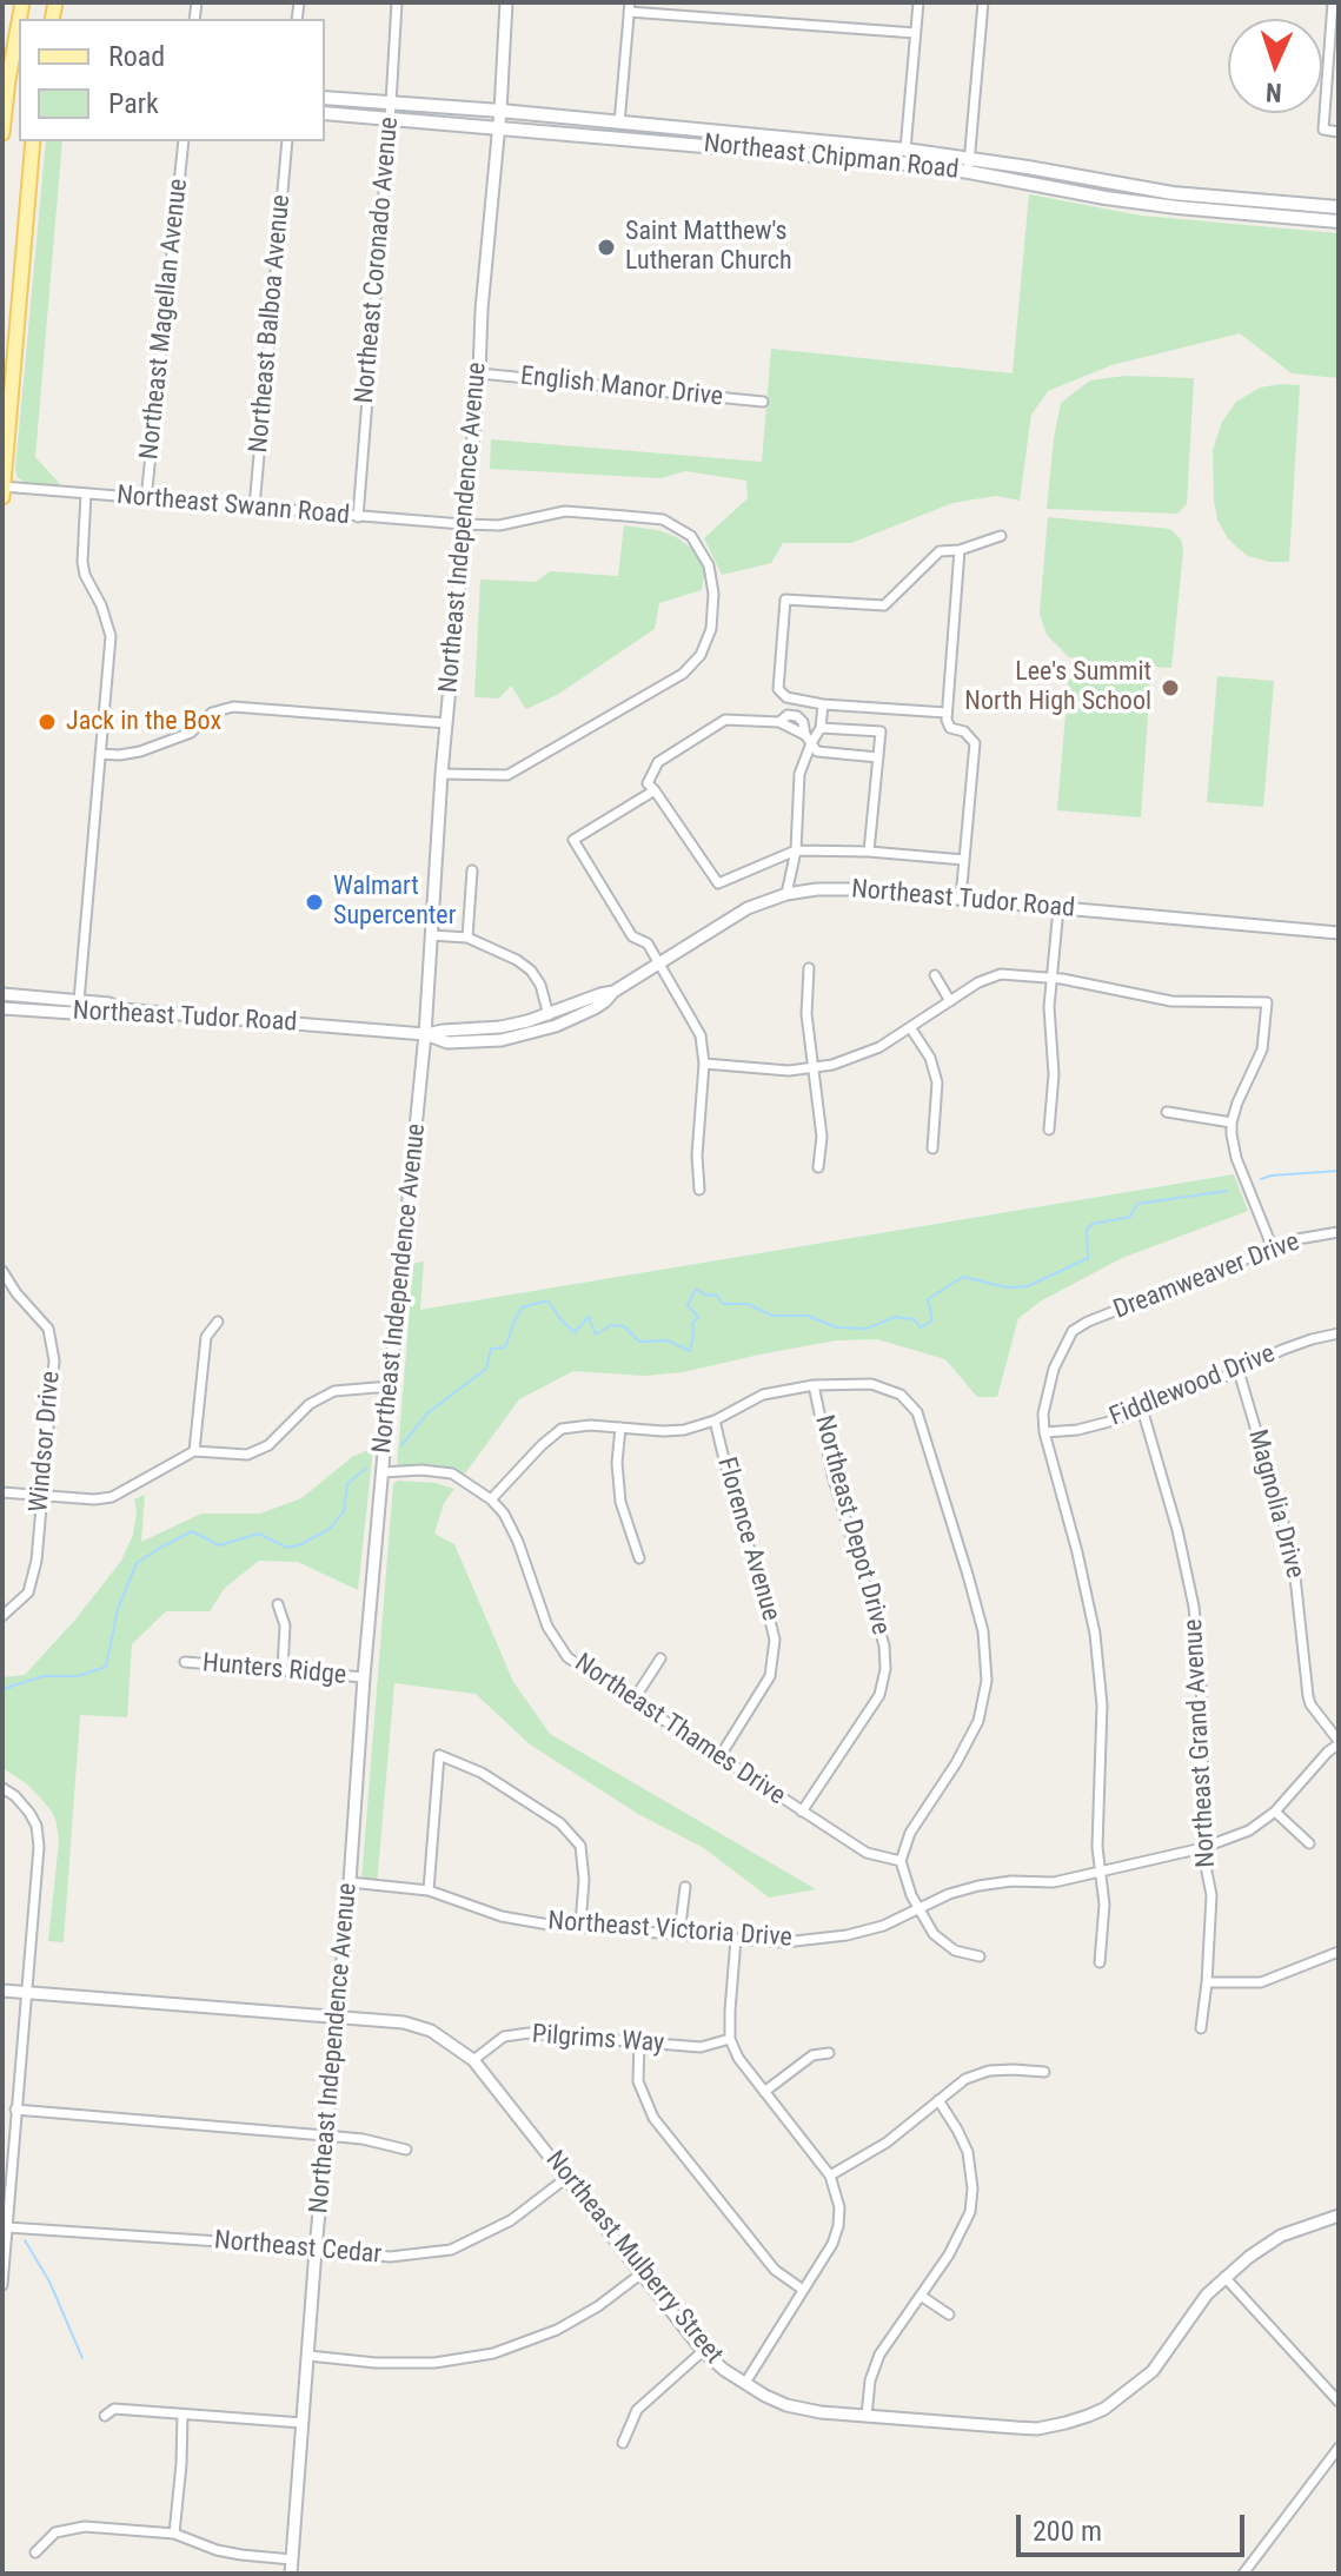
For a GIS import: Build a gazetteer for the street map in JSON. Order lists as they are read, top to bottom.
{
  "streets": {
    "main road": ["Northeast Chipman Road"],
    "street": [
      "Northeast Coronado Avenue",
      "Northeast Magellan Avenue",
      "Northeast Balboa Avenue",
      "English Manor Drive",
      "Northeast Swann Road",
      "Northeast Independence Avenue",
      "Northeast Tudor Road",
      "Dreamweaver Drive",
      "Fiddlewood Drive",
      "Windsor Drive",
      "Magnolia Drive",
      "Northeast Depot Drive",
      "Florence Avenue",
      "Hunters Ridge",
      "Northeast Thames Drive",
      "Northeast Grand Avenue",
      "Northeast Victoria Drive",
      "Pilgrims Way",
      "Northeast Cedar",
      "Northeast Mulberry Street"
    ]
  },
  "crossings": [
    ["Northeast Chipman Road", "Northeast Coronado Avenue"],
    ["Northeast Chipman Road", "Northeast Independence Avenue"],
    ["Northeast Coronado Avenue", "Northeast Swann Road"],
    ["Northeast Magellan Avenue", "Northeast Swann Road"],
    ["Northeast Balboa Avenue", "Northeast Swann Road"],
    ["English Manor Drive", "Northeast Independence Avenue"],
    ["Northeast Swann Road", "Northeast Independence Avenue"],
    ["Northeast Independence Avenue", "Northeast Tudor Road"],
    ["Northeast Independence Avenue", "Hunters Ridge"],
    ["Northeast Independence Avenue", "Northeast Thames Drive"],
    ["Northeast Independence Avenue", "Northeast Victoria Drive"],
    ["Northeast Independence Avenue", "Northeast Cedar"],
    ["Northeast Independence Avenue", "Northeast Mulberry Street"],
    ["Dreamweaver Drive", "Fiddlewood Drive"],
    ["Fiddlewood Drive", "Magnolia Drive"],
    ["Fiddlewood Drive", "Northeast Grand Avenue"],
    ["Magnolia Drive", "Northeast Victoria Drive"],
    ["Northeast Depot Drive", "Northeast Thames Drive"],
    ["Florence Avenue", "Northeast Thames Drive"],
    ["Northeast Grand Avenue", "Northeast Victoria Drive"],
    ["Pilgrims Way", "Northeast Mulberry Street"],
    ["Northeast Cedar", "Northeast Mulberry Street"]
  ],
  "places": [
    "Saint Matthew's Lutheran Church",
    "Lee's Summit North High School",
    "Jack in the Box",
    "Walmart Supercenter"
  ],
  "legend": ["Road", "Park"],
  "scale_bar": "200 m",
  "north": "bottom"
}
